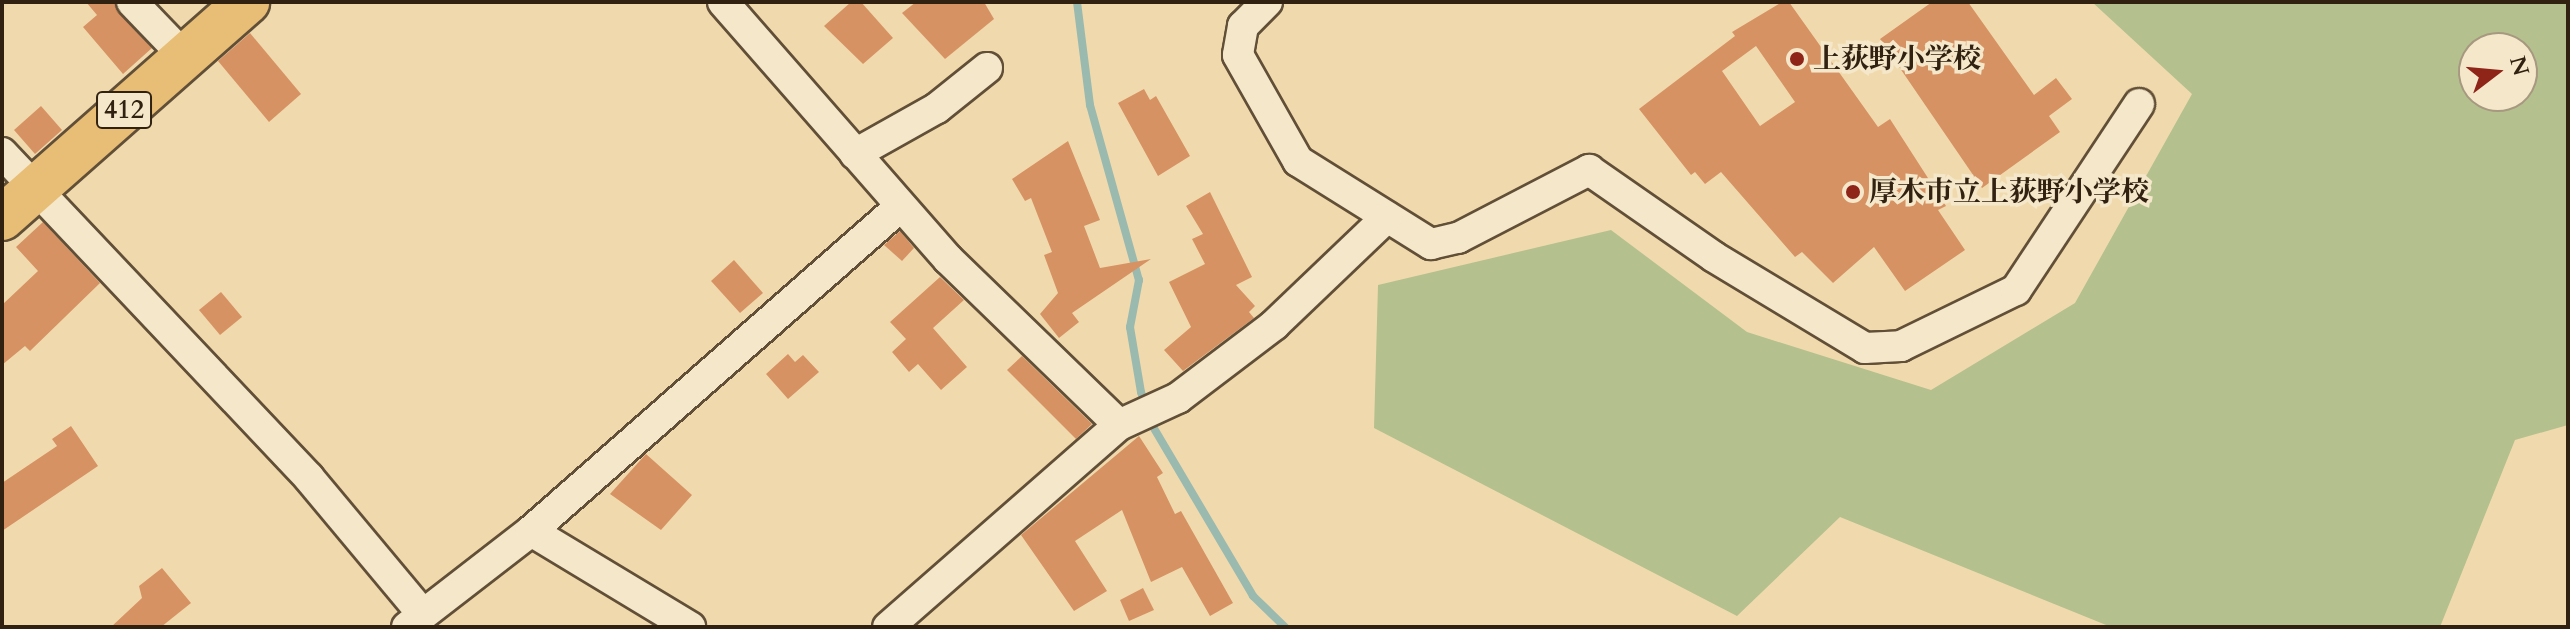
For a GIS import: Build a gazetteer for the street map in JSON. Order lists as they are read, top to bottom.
{
  "streets": {
    "highway": ["412"]
  },
  "places": ["上荻野小学校", "厚木市立上荻野小学校"],
  "north": "right"
}
